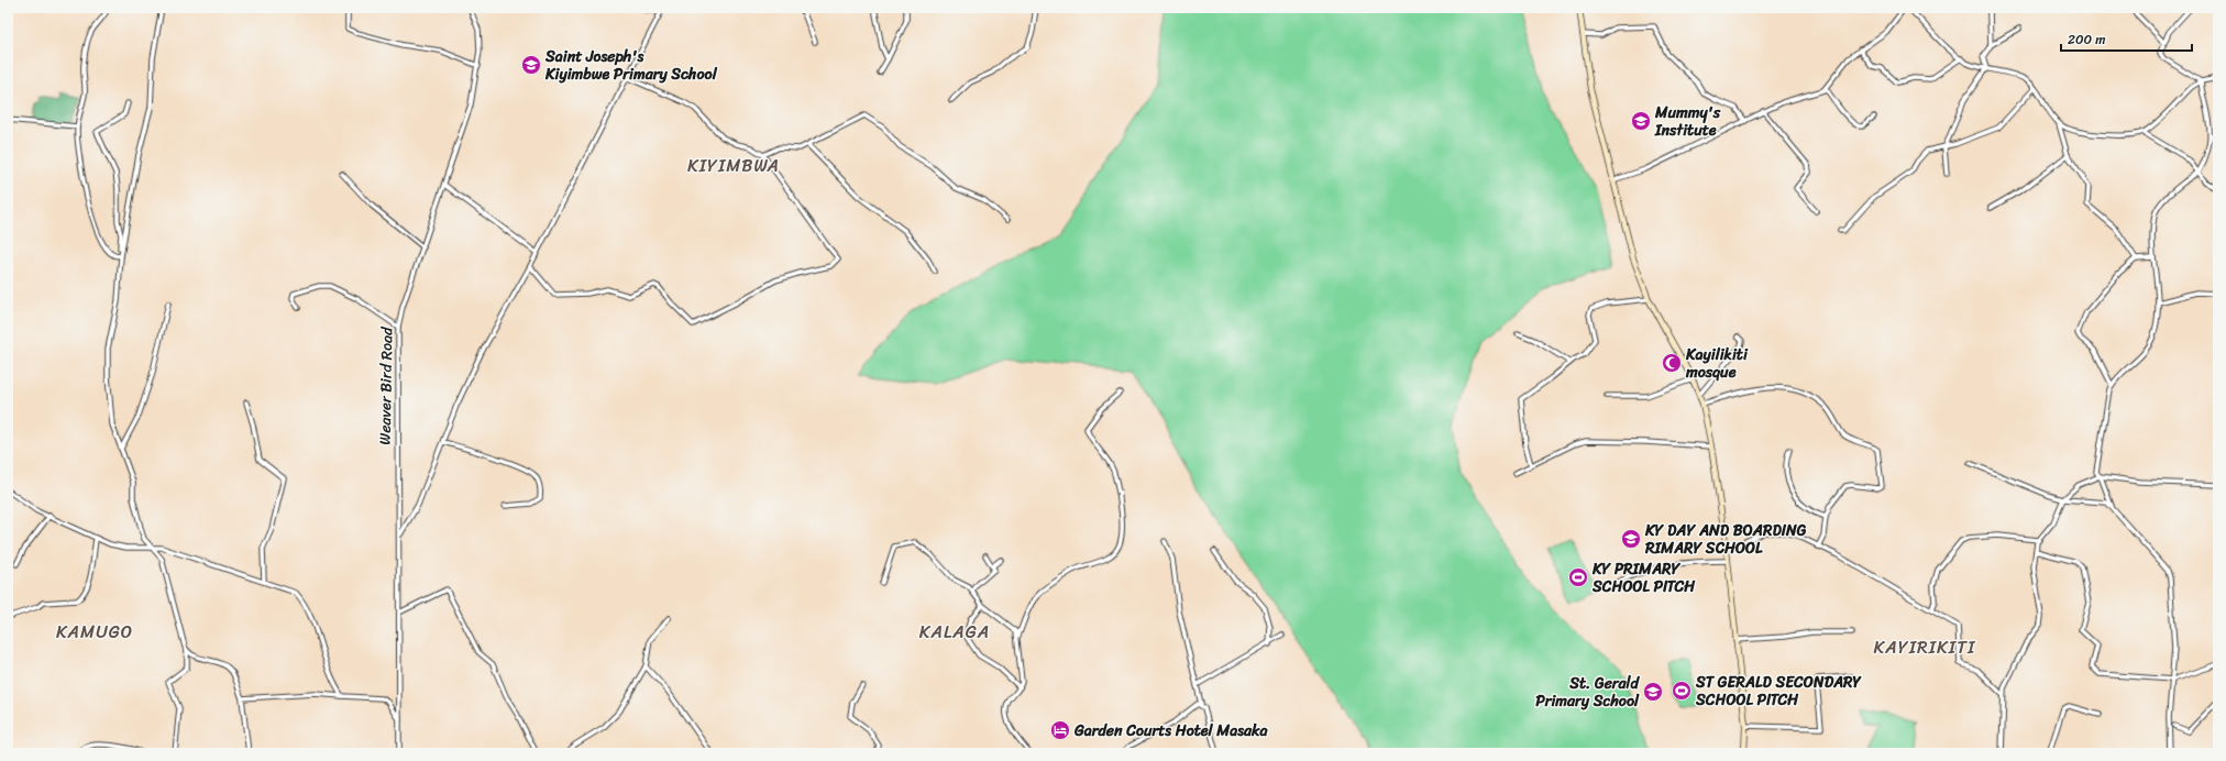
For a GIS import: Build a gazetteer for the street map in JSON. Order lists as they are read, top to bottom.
{
  "streets": {
    "street": ["Weaver Bird Road"]
  },
  "districts": [
    "KIYIMBWA",
    "KAMUGO",
    "KALAGA",
    "KAYIRIKITI"
  ],
  "places": {
    "school or university": [
      "Saint Joseph's Kiyimbwe Primary School",
      "Mummy's Institute",
      "KY DAY AND BOARDING RIMARY SCHOOL",
      "St. Gerald Primary School"
    ],
    "mosque": ["Kayilikiti mosque"],
    "sports": ["KY PRIMARY SCHOOL PITCH", "ST GERALD SECONDARY SCHOOL PITCH"],
    "hotel": ["Garden Courts Hotel Masaka"]
  },
  "scale_bar": "200 m"
}
